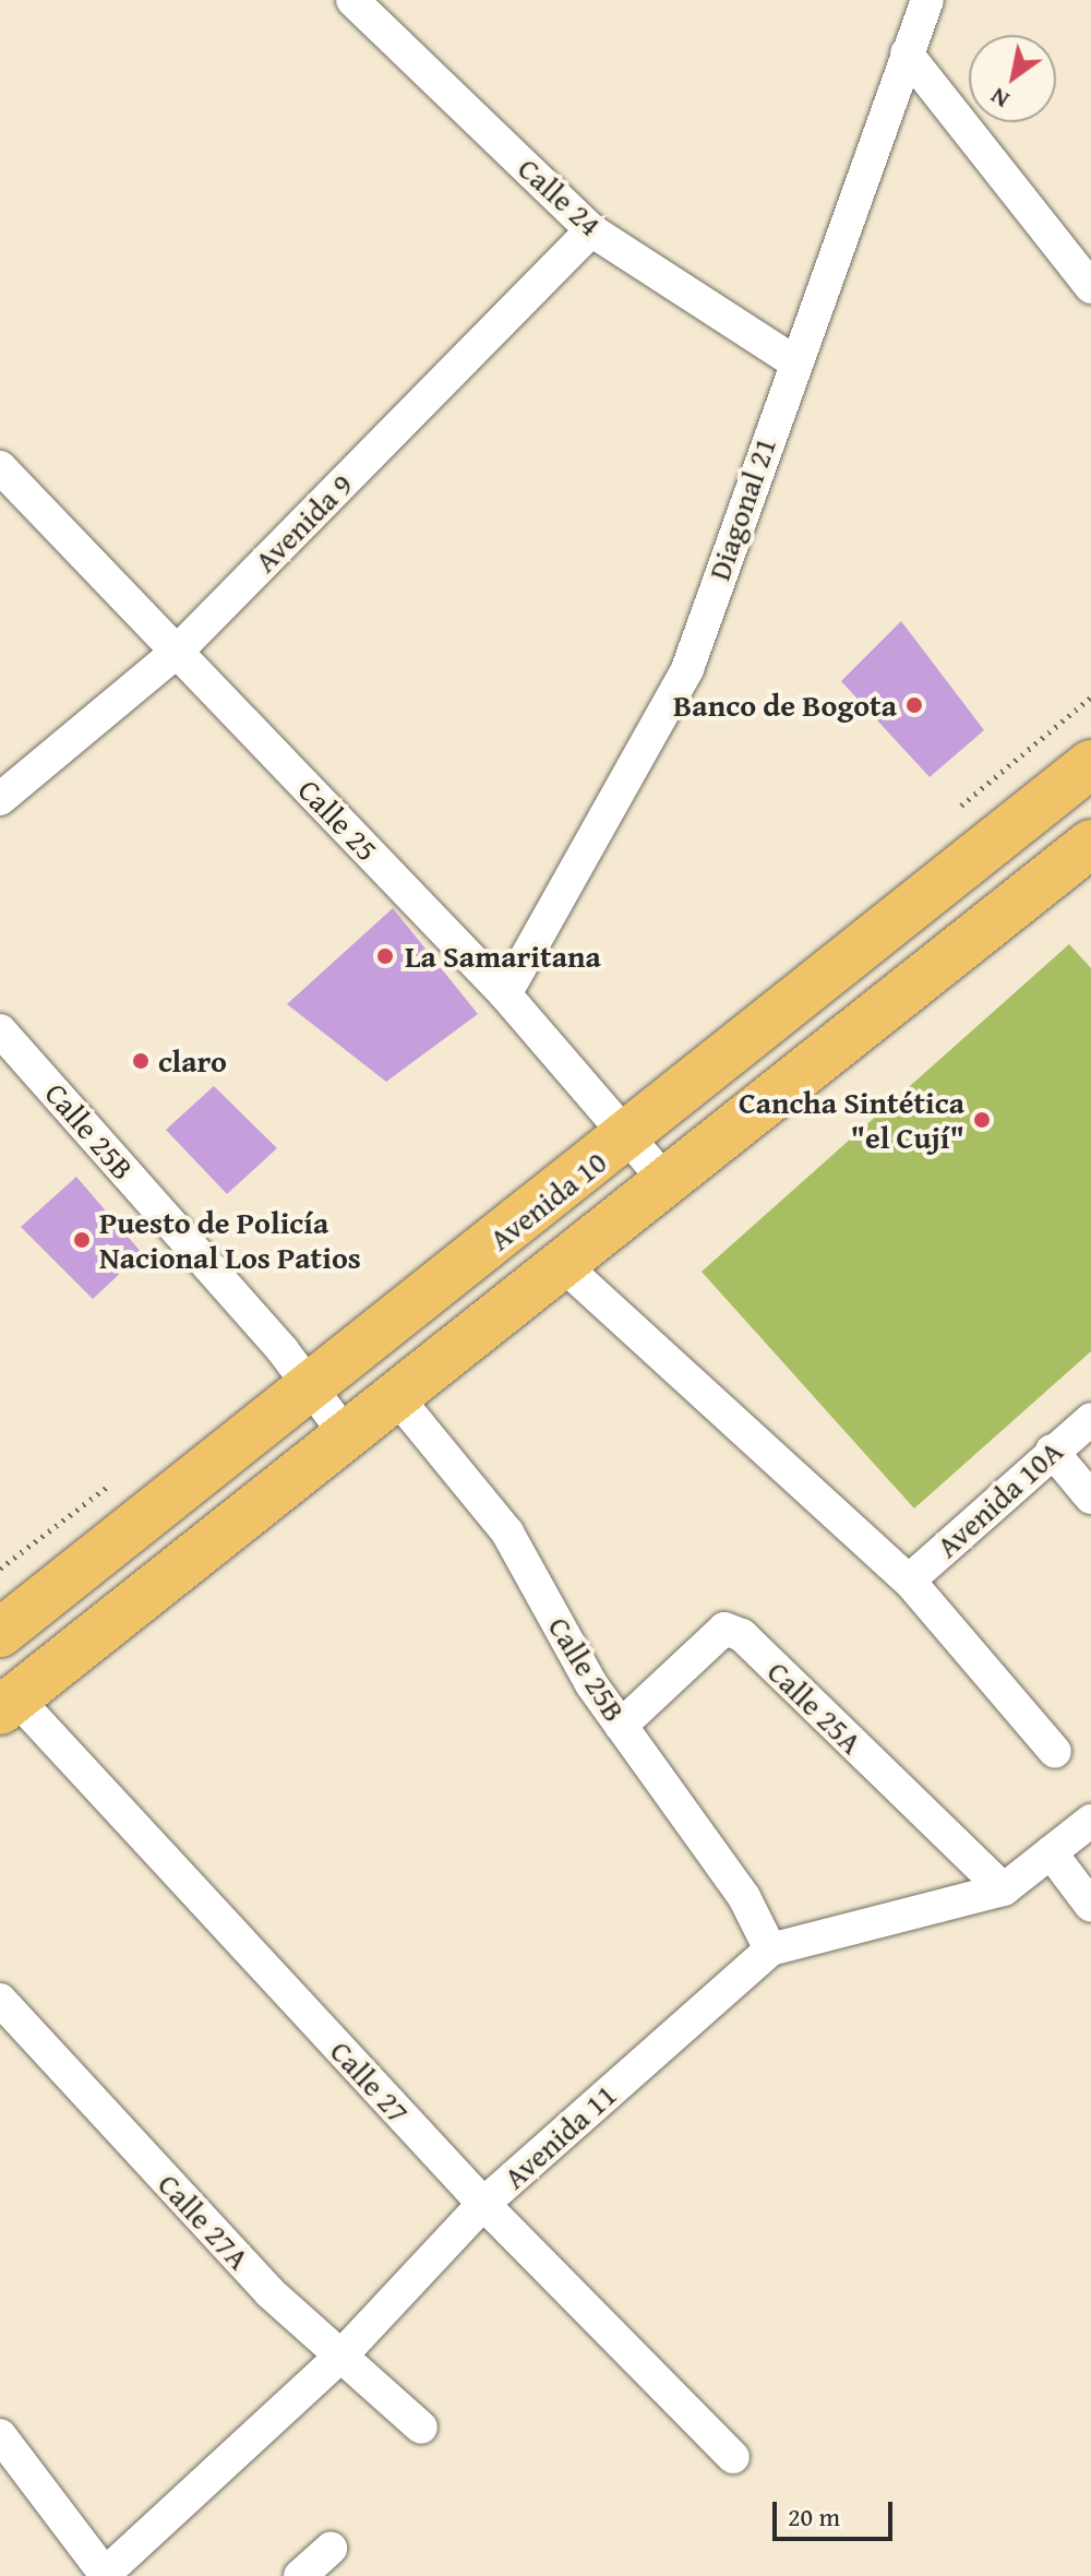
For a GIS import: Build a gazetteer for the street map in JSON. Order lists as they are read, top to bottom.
{
  "streets": {
    "main road": ["Avenida 10"],
    "street": [
      "Calle 24",
      "Diagonal 21",
      "Avenida 9",
      "Calle 25",
      "Calle 25B",
      "Avenida 10A",
      "Calle 25A",
      "Calle 27",
      "Avenida 11",
      "Calle 27A"
    ]
  },
  "crossings": [
    ["Calle 24", "Diagonal 21"],
    ["Calle 24", "Avenida 9"],
    ["Diagonal 21", "Calle 25"],
    ["Avenida 9", "Calle 25"],
    ["Calle 25", "Avenida 10"],
    ["Calle 25B", "Avenida 10"],
    ["Calle 25B", "Calle 25A"],
    ["Calle 25B", "Avenida 11"],
    ["Avenida 10", "Calle 27"],
    ["Calle 25A", "Avenida 11"],
    ["Calle 27", "Avenida 11"],
    ["Avenida 11", "Calle 27A"]
  ],
  "places": [
    "Banco de Bogota",
    "La Samaritana",
    "claro",
    "Cancha Sintética \"el Cují\"",
    "Puesto de Policía Nacional Los Patios"
  ],
  "scale_bar": "20 m",
  "north": "bottom left"
}
